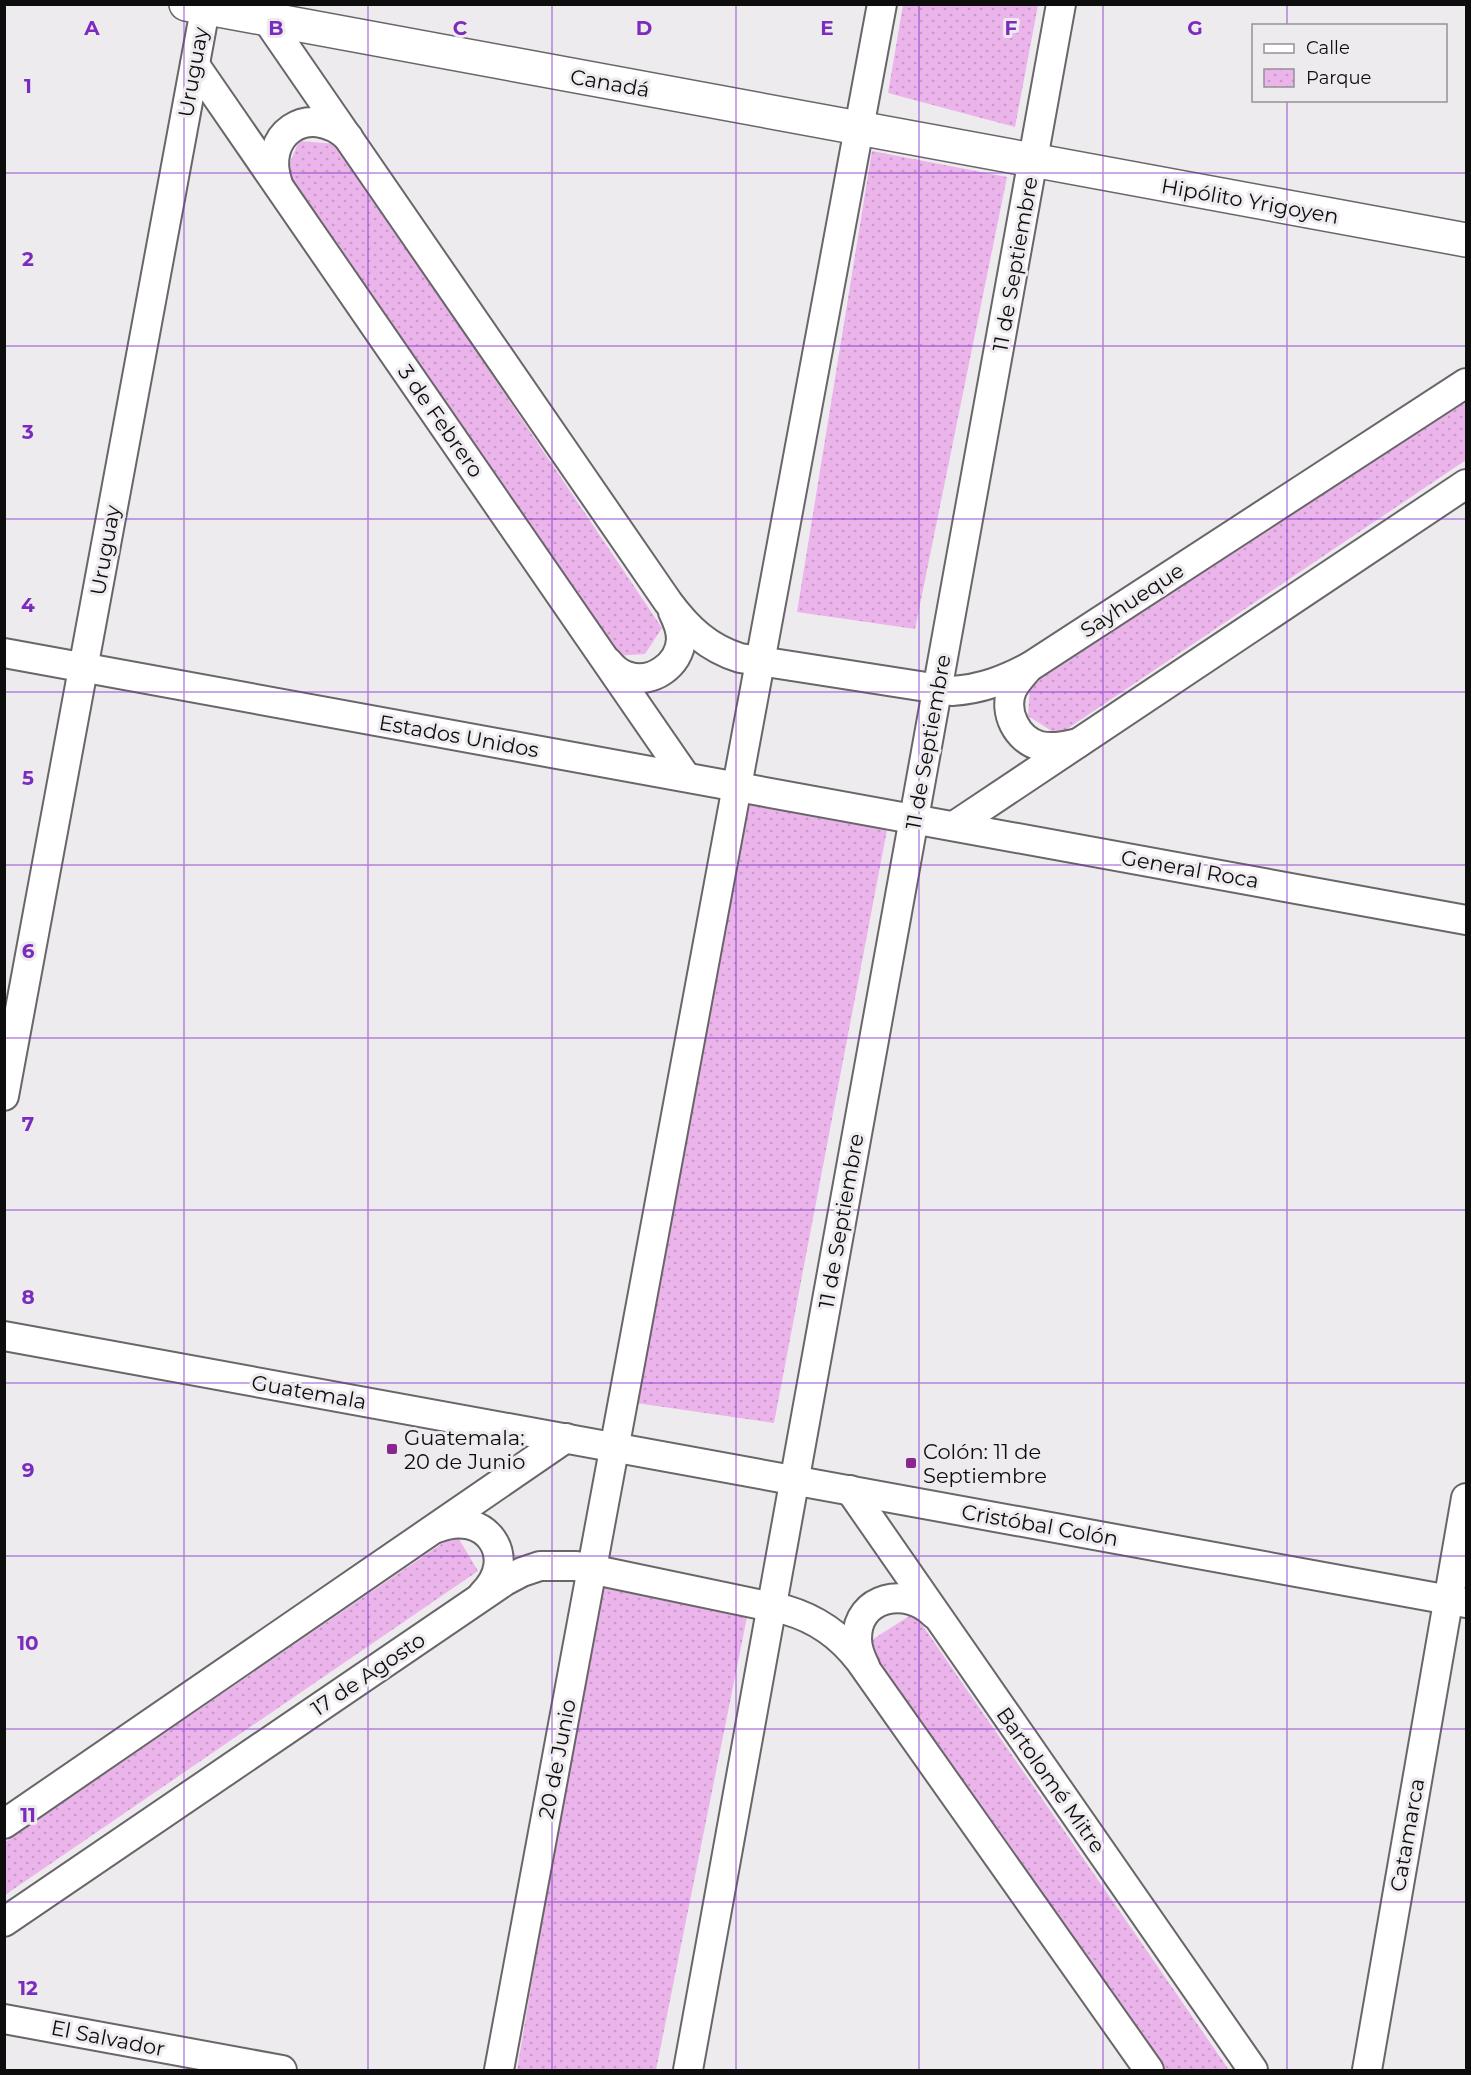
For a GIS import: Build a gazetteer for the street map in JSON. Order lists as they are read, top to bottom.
{
  "streets": {
    "street": [
      "Uruguay",
      "Canadá",
      "Hipólito Yrigoyen",
      "11 de Septiembre",
      "3 de Febrero",
      "Sayhueque",
      "Estados Unidos",
      "General Roca",
      "Guatemala",
      "Cristóbal Colón",
      "17 de Agosto",
      "20 de Junio",
      "Bartolomé Mitre",
      "Catamarca",
      "El Salvador"
    ]
  },
  "crossings": [
    ["Uruguay", "Canadá"],
    ["Uruguay", "3 de Febrero"],
    ["Uruguay", "Estados Unidos"],
    ["Canadá", "Hipólito Yrigoyen"],
    ["Canadá", "11 de Septiembre"],
    ["Hipólito Yrigoyen", "11 de Septiembre"],
    ["11 de Septiembre", "Sayhueque"],
    ["11 de Septiembre", "Estados Unidos"],
    ["11 de Septiembre", "General Roca"],
    ["11 de Septiembre", "Cristóbal Colón"],
    ["3 de Febrero", "Estados Unidos"],
    ["Estados Unidos", "General Roca"],
    ["Guatemala", "Cristóbal Colón"],
    ["Guatemala", "20 de Junio"],
    ["Cristóbal Colón", "20 de Junio"],
    ["Cristóbal Colón", "Bartolomé Mitre"],
    ["Cristóbal Colón", "Catamarca"],
    ["17 de Agosto", "20 de Junio"]
  ],
  "places": {
    "transit": ["Guatemala: 20 de Junio", "Colón: 11 de Septiembre"]
  },
  "legend": ["Calle", "Parque"],
  "grid": {
    "columns": [
      "A",
      "B",
      "C",
      "D",
      "E",
      "F",
      "G"
    ],
    "rows": [
      "1",
      "2",
      "3",
      "4",
      "5",
      "6",
      "7",
      "8",
      "9",
      "10",
      "11",
      "12"
    ]
  }
}
